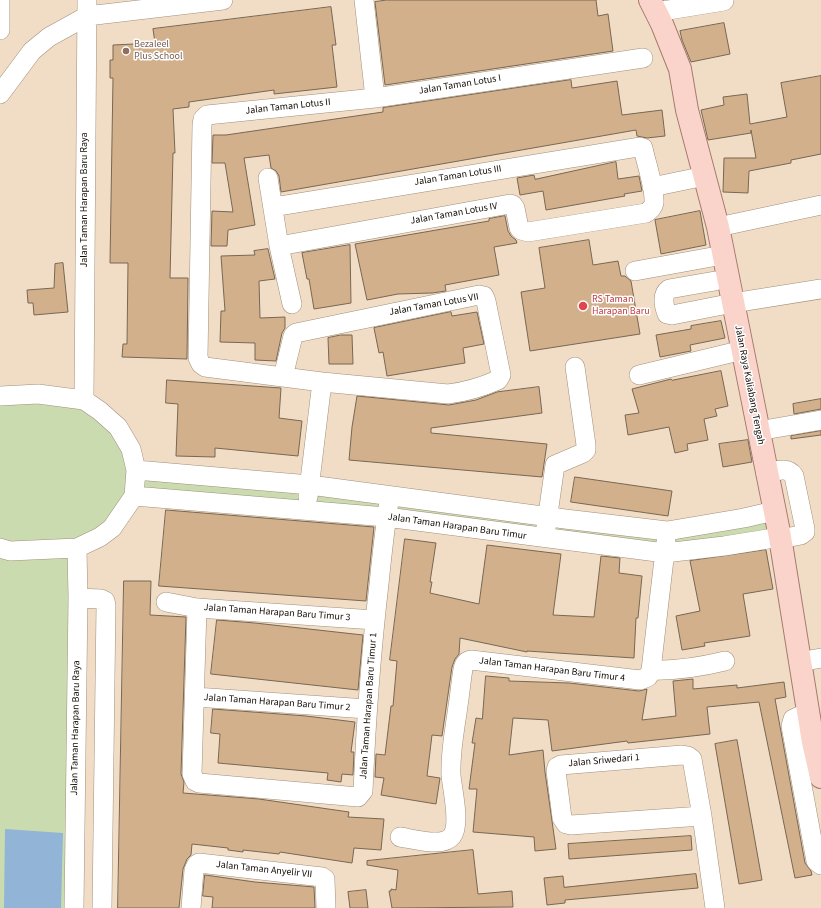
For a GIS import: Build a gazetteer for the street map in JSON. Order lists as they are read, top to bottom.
{
  "streets": {
    "main road": ["Jalan Raya Kaliabang Tengah"],
    "street": [
      "Jalan Taman Lotus I",
      "Jalan Taman Lotus II",
      "Jalan Taman Lotus III",
      "Jalan Taman Harapan Baru Raya",
      "Jalan Taman Lotus IV",
      "Jalan Taman Lotus VII",
      "Jalan Taman Harapan Baru Timur",
      "Jalan Taman Harapan Baru Timur 3",
      "Jalan Taman Harapan Baru Timur 4",
      "Jalan Taman Harapan Baru Timur 2",
      "Jalan Taman Harapan Baru Timur 1",
      "Jalan Sriwedari 1",
      "Jalan Taman Anyelir VII"
    ]
  },
  "crossings": [
    ["Jalan Taman Lotus I", "Jalan Taman Lotus II"],
    ["Jalan Taman Lotus II", "Jalan Taman Lotus VII"],
    ["Jalan Taman Lotus III", "Jalan Taman Lotus IV"],
    ["Jalan Raya Kaliabang Tengah", "Jalan Taman Harapan Baru Timur"],
    ["Jalan Taman Harapan Baru Timur", "Jalan Taman Harapan Baru Timur 1"],
    ["Jalan Taman Harapan Baru Timur 3", "Jalan Taman Harapan Baru Timur 2"],
    ["Jalan Taman Harapan Baru Timur 3", "Jalan Taman Harapan Baru Timur 1"],
    ["Jalan Taman Harapan Baru Timur 2", "Jalan Taman Harapan Baru Timur 1"]
  ],
  "places": ["Bezaleel Plus School", "RS Taman Harapan Baru"]
}
